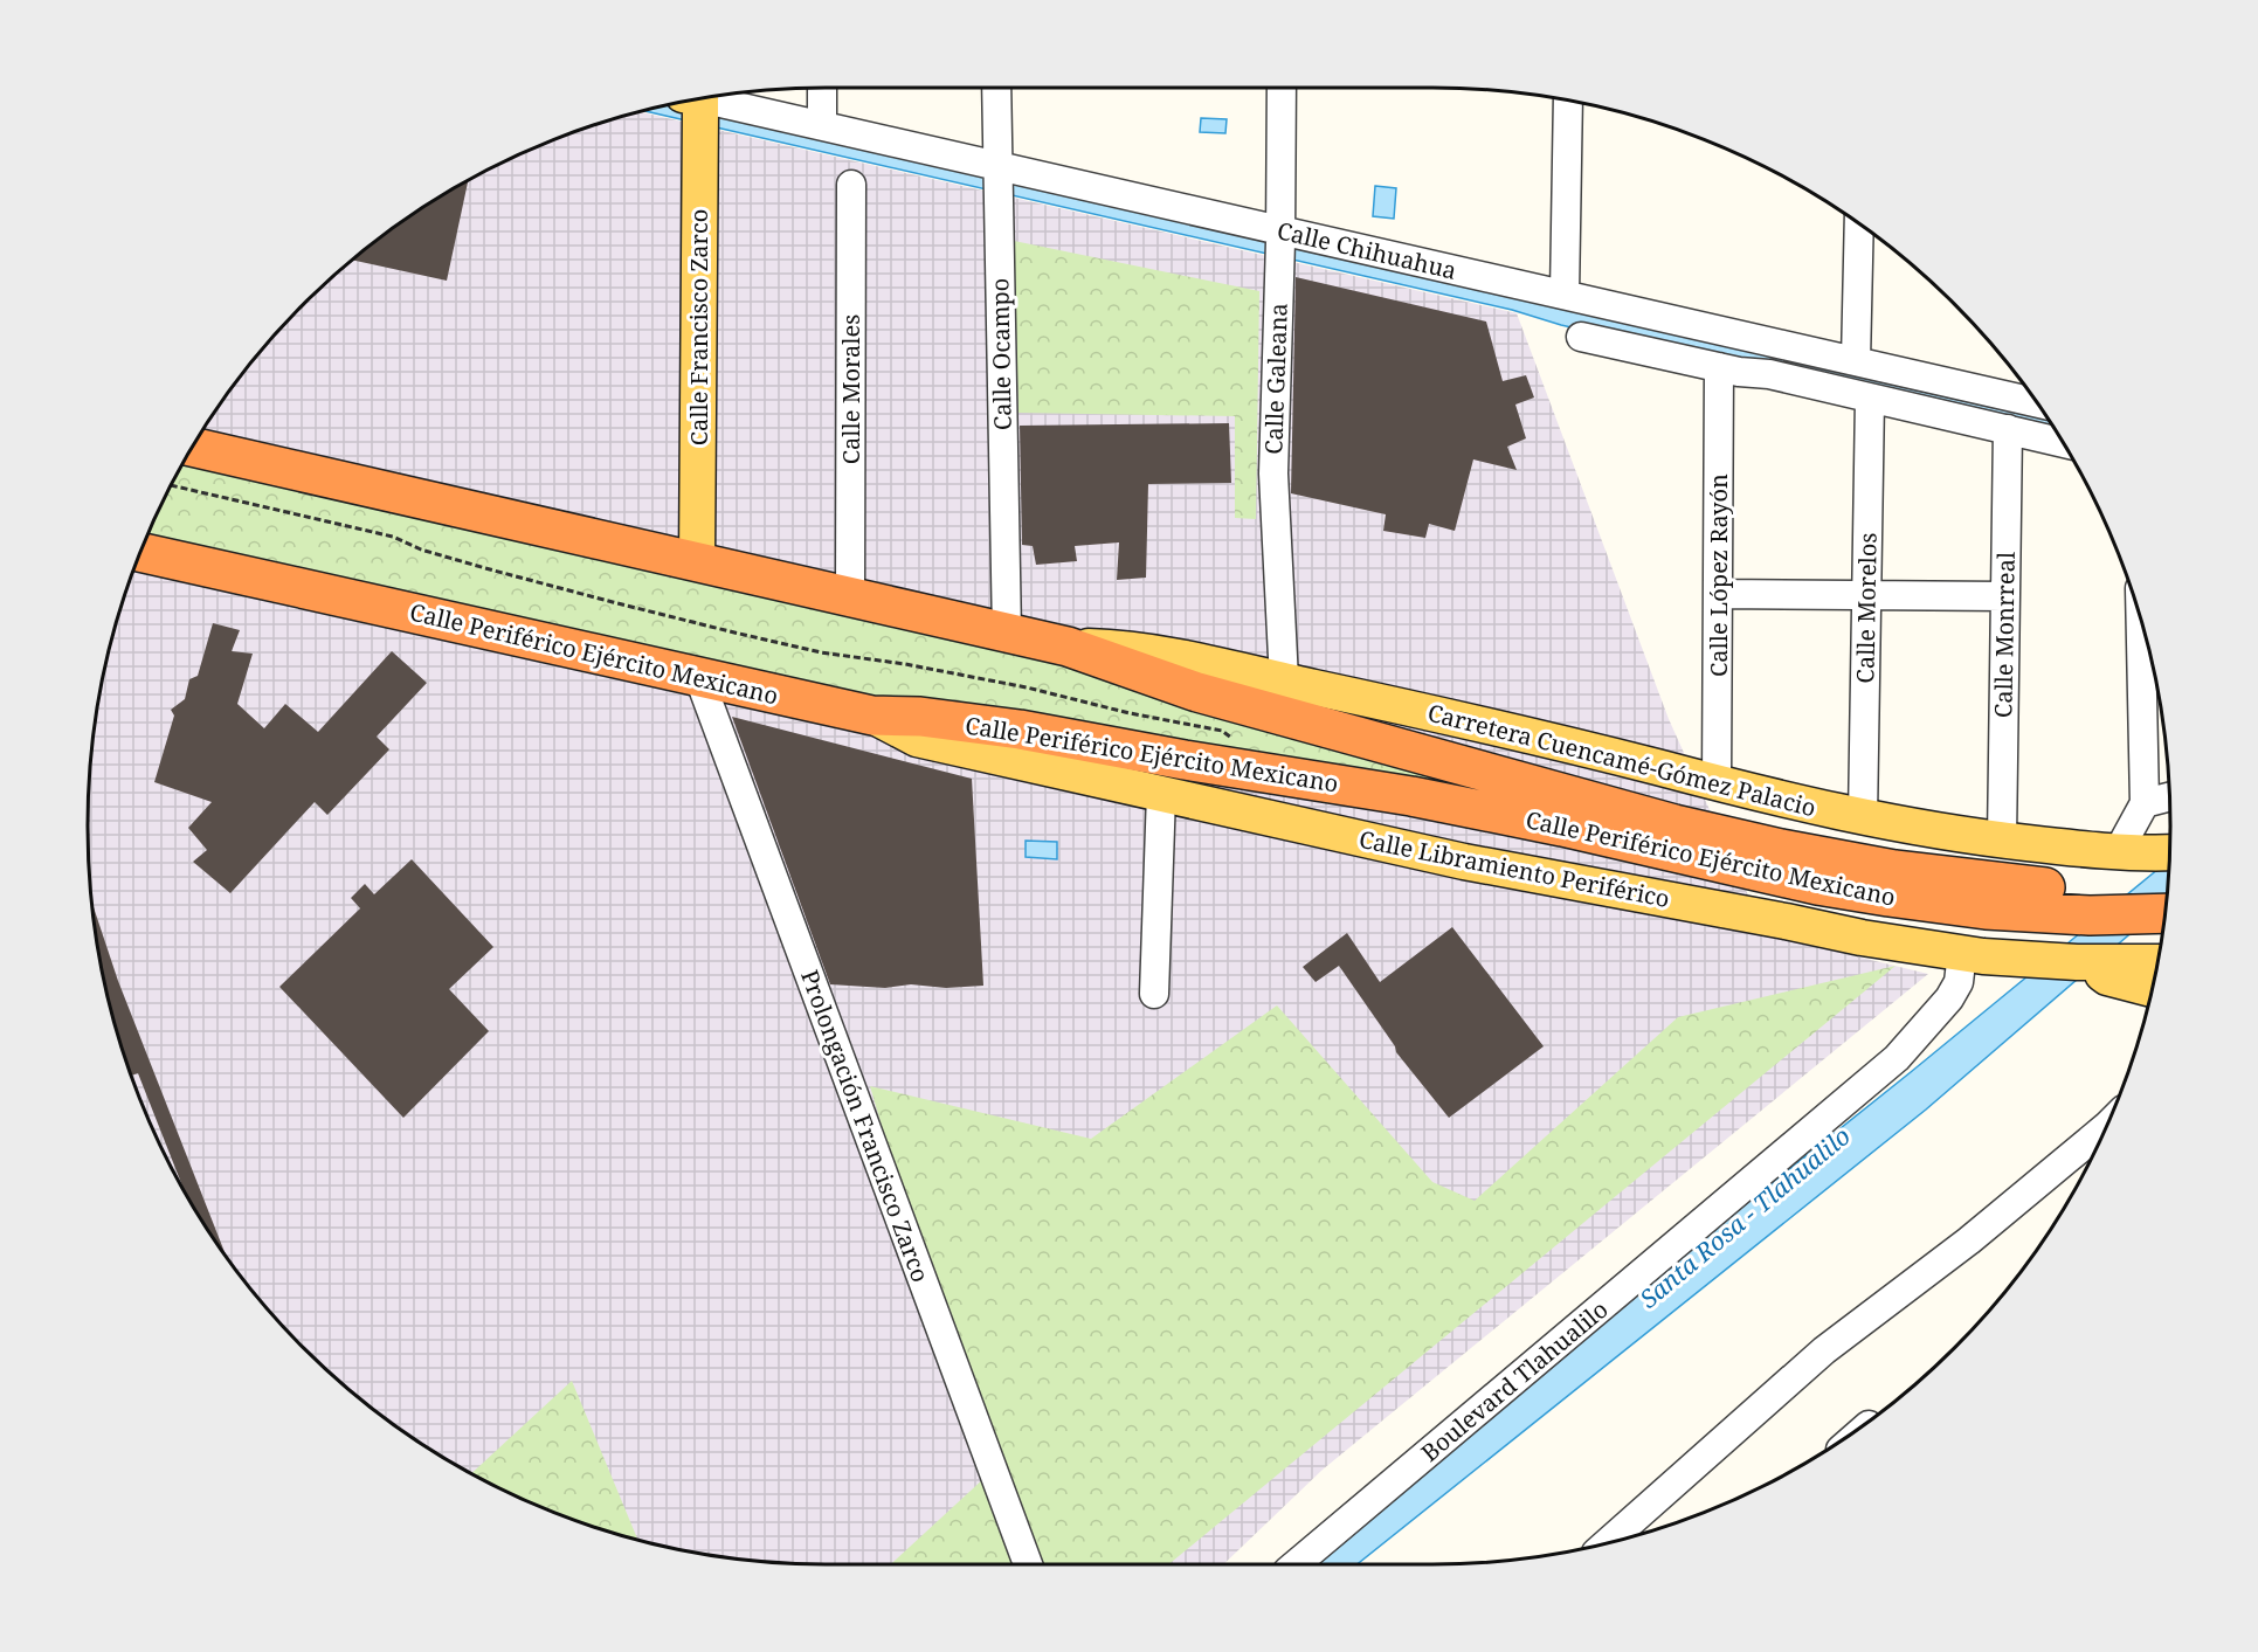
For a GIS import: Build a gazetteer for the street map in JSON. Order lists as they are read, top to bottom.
{
  "streets": {
    "highway": ["Calle Periférico Ejército Mexicano"],
    "main road": ["Calle Francisco Zarco", "Carretera Cuencamé-Gómez Palacio", "Calle Libramiento Periférico"],
    "street": [
      "Calle Chihuahua",
      "Calle Ocampo",
      "Calle Galeana",
      "Calle Morales",
      "Calle López Rayón",
      "Calle Morelos",
      "Calle Monrreal",
      "Prolongación Francisco Zarco",
      "Boulevard Tlahualilo"
    ]
  },
  "crossings": [
    ["Calle Chihuahua", "Calle Francisco Zarco"],
    ["Calle Chihuahua", "Calle Ocampo"],
    ["Calle Chihuahua", "Calle Galeana"],
    ["Calle Francisco Zarco", "Calle Periférico Ejército Mexicano"],
    ["Calle Ocampo", "Calle Periférico Ejército Mexicano"],
    ["Calle Galeana", "Carretera Cuencamé-Gómez Palacio"],
    ["Calle Morales", "Calle Periférico Ejército Mexicano"],
    ["Calle López Rayón", "Carretera Cuencamé-Gómez Palacio"],
    ["Calle Morelos", "Carretera Cuencamé-Gómez Palacio"],
    ["Calle Monrreal", "Carretera Cuencamé-Gómez Palacio"],
    ["Calle Periférico Ejército Mexicano", "Carretera Cuencamé-Gómez Palacio"],
    ["Calle Periférico Ejército Mexicano", "Calle Libramiento Periférico"],
    ["Calle Periférico Ejército Mexicano", "Prolongación Francisco Zarco"],
    ["Calle Libramiento Periférico", "Boulevard Tlahualilo"]
  ],
  "water": ["Santa Rosa - Tlahualilo"]
}
